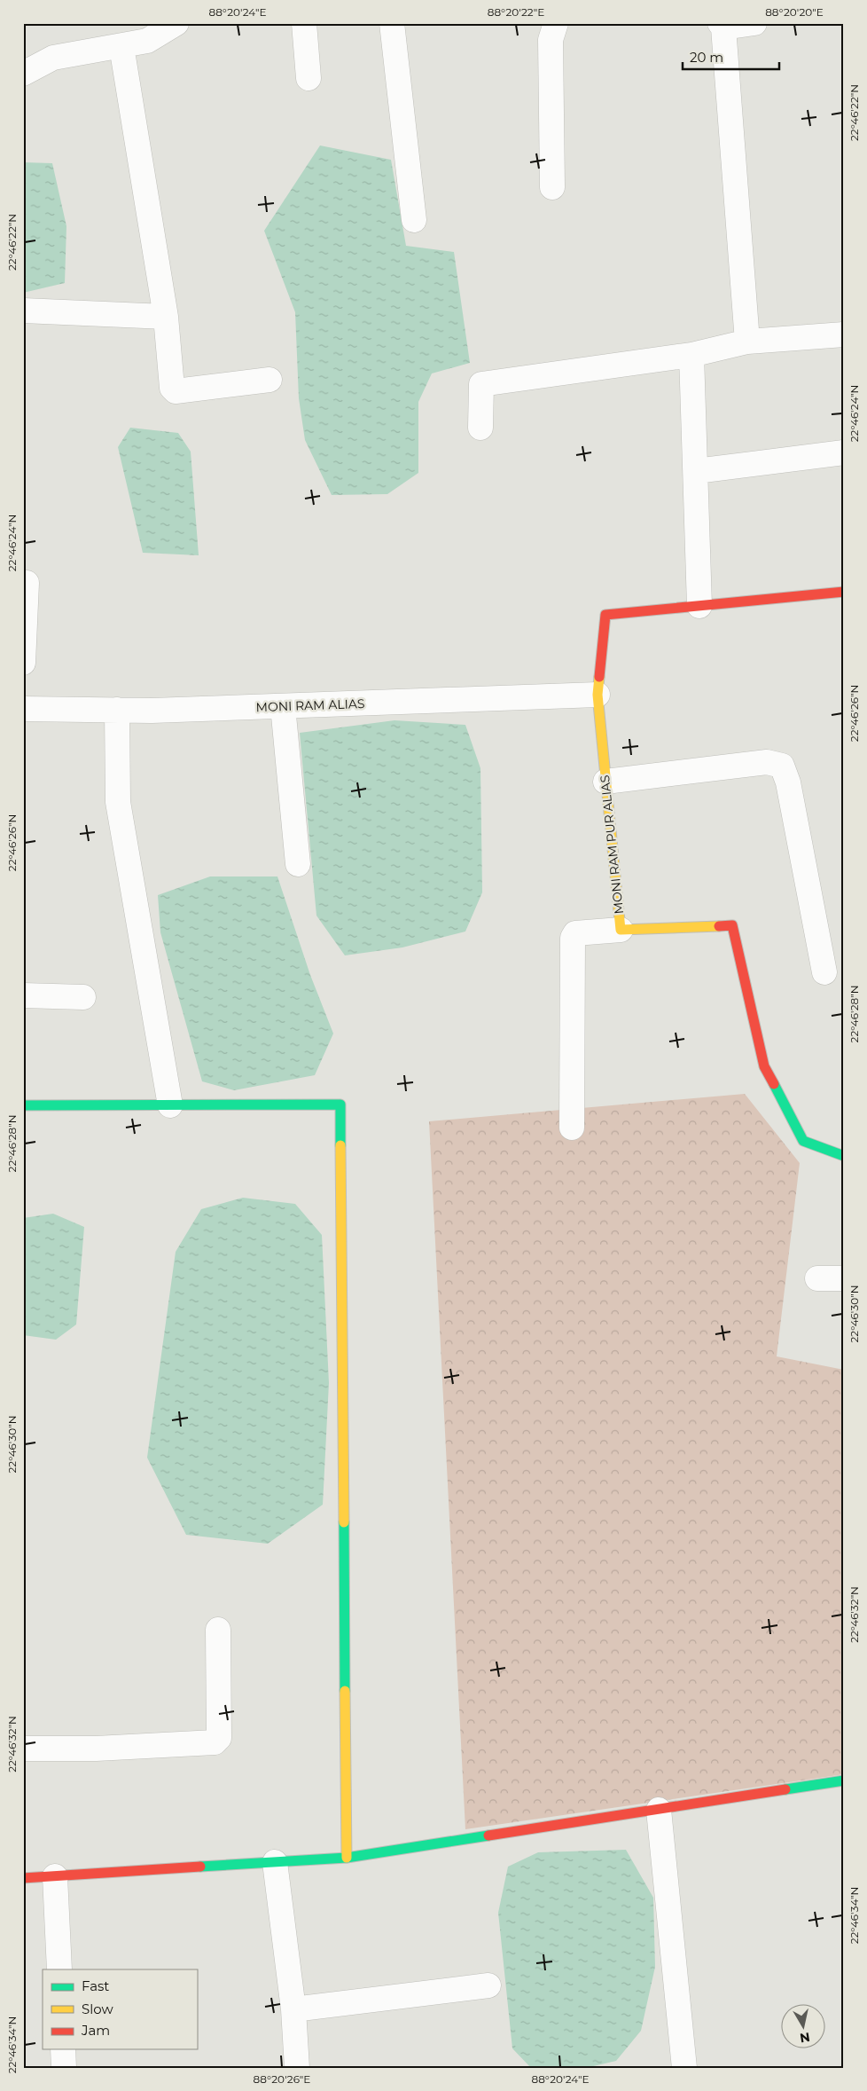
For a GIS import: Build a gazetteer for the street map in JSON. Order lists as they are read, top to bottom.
{
  "streets": {
    "street": ["MONI RAM ALIAS", "MONI RAM PUR ALIAS"]
  },
  "crossings": [
    ["MONI RAM ALIAS", "MONI RAM PUR ALIAS"]
  ],
  "legend": ["Fast", "Slow", "Jam"],
  "scale_bar": "20 m",
  "north": "bottom",
  "coordinates": [
    "88°20'24\"E",
    "88°20'22\"E",
    "88°20'20\"E",
    "22°46'22\"N",
    "22°46'24\"N",
    "22°46'26\"N",
    "22°46'28\"N",
    "22°46'30\"N",
    "22°46'32\"N",
    "22°46'34\"N",
    "88°20'26\"E"
  ]
}
